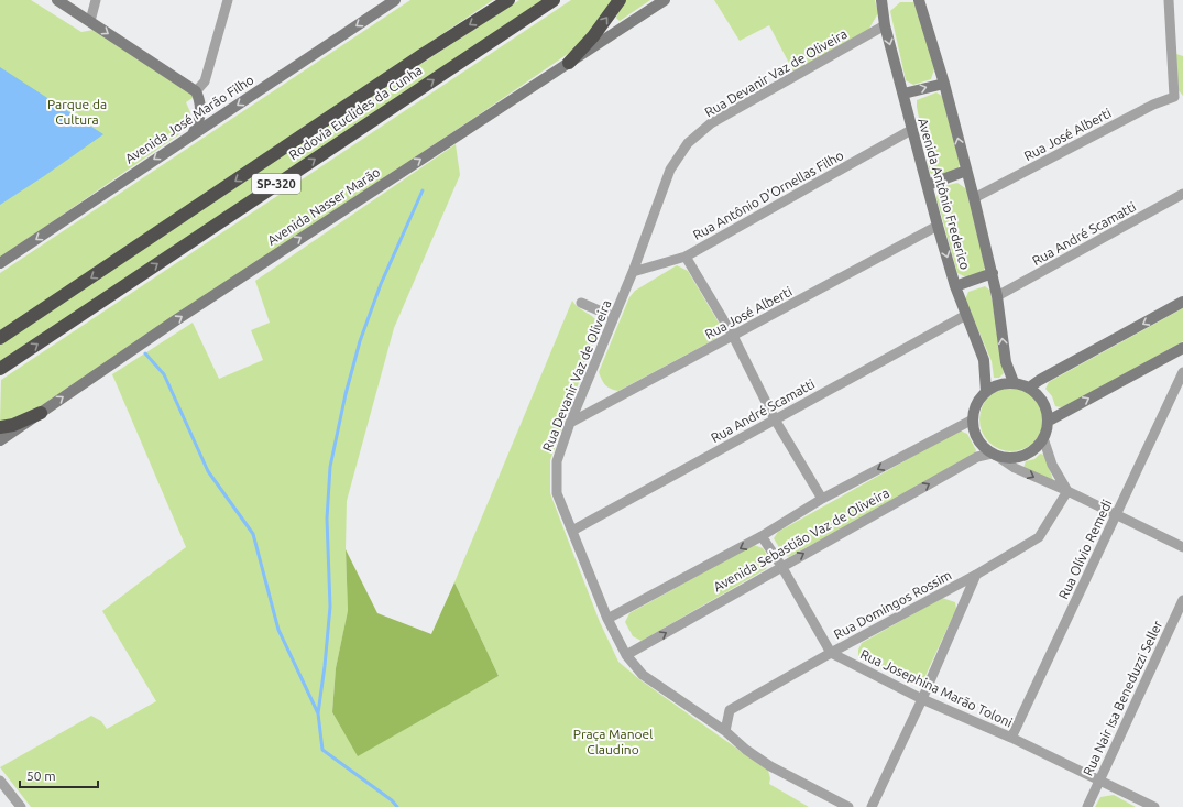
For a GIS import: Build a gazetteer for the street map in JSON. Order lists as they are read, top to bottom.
{
  "streets": {
    "highway": ["Rodovia Euclides da Cunha", "SP-320"],
    "street": [
      "Rua Devanir Vaz de Oliveira",
      "Avenida José Marão Filho",
      "Rua José Alberti",
      "Avenida Antônio Frederico",
      "Rua Antônio D'Ornellas Filho",
      "Avenida Nasser Marão",
      "Rua André Scamatti",
      "Avenida Sebastião Vaz de Oliveira",
      "Rua Olívio Remedi",
      "Rua Domingos Rossim",
      "Rua Josephina Marão Toloni",
      "Rua Nair Isa Beneduzzi Seller"
    ]
  },
  "crossings": [
    ["Rua Devanir Vaz de Oliveira", "Rua José Alberti"],
    ["Rua Devanir Vaz de Oliveira", "Avenida Antônio Frederico"],
    ["Rua Devanir Vaz de Oliveira", "Rua Antônio D'Ornellas Filho"],
    ["Rua Devanir Vaz de Oliveira", "Rua André Scamatti"],
    ["Rua Devanir Vaz de Oliveira", "Avenida Sebastião Vaz de Oliveira"],
    ["Rua Devanir Vaz de Oliveira", "Rua Domingos Rossim"],
    ["Rua José Alberti", "Avenida Antônio Frederico"],
    ["Avenida Antônio Frederico", "Rua Antônio D'Ornellas Filho"],
    ["Avenida Antônio Frederico", "Rua André Scamatti"],
    ["Avenida Antônio Frederico", "Avenida Sebastião Vaz de Oliveira"],
    ["Rua Olívio Remedi", "Rua Josephina Marão Toloni"],
    ["Rua Domingos Rossim", "Rua Josephina Marão Toloni"],
    ["Rua Josephina Marão Toloni", "Rua Nair Isa Beneduzzi Seller"]
  ],
  "one_way": ["Avenida José Marão Filho", "Avenida Nasser Marão"],
  "parks": ["Parque da Cultura", "Praça Manoel Claudino"],
  "scale_bar": "50 m"
}
